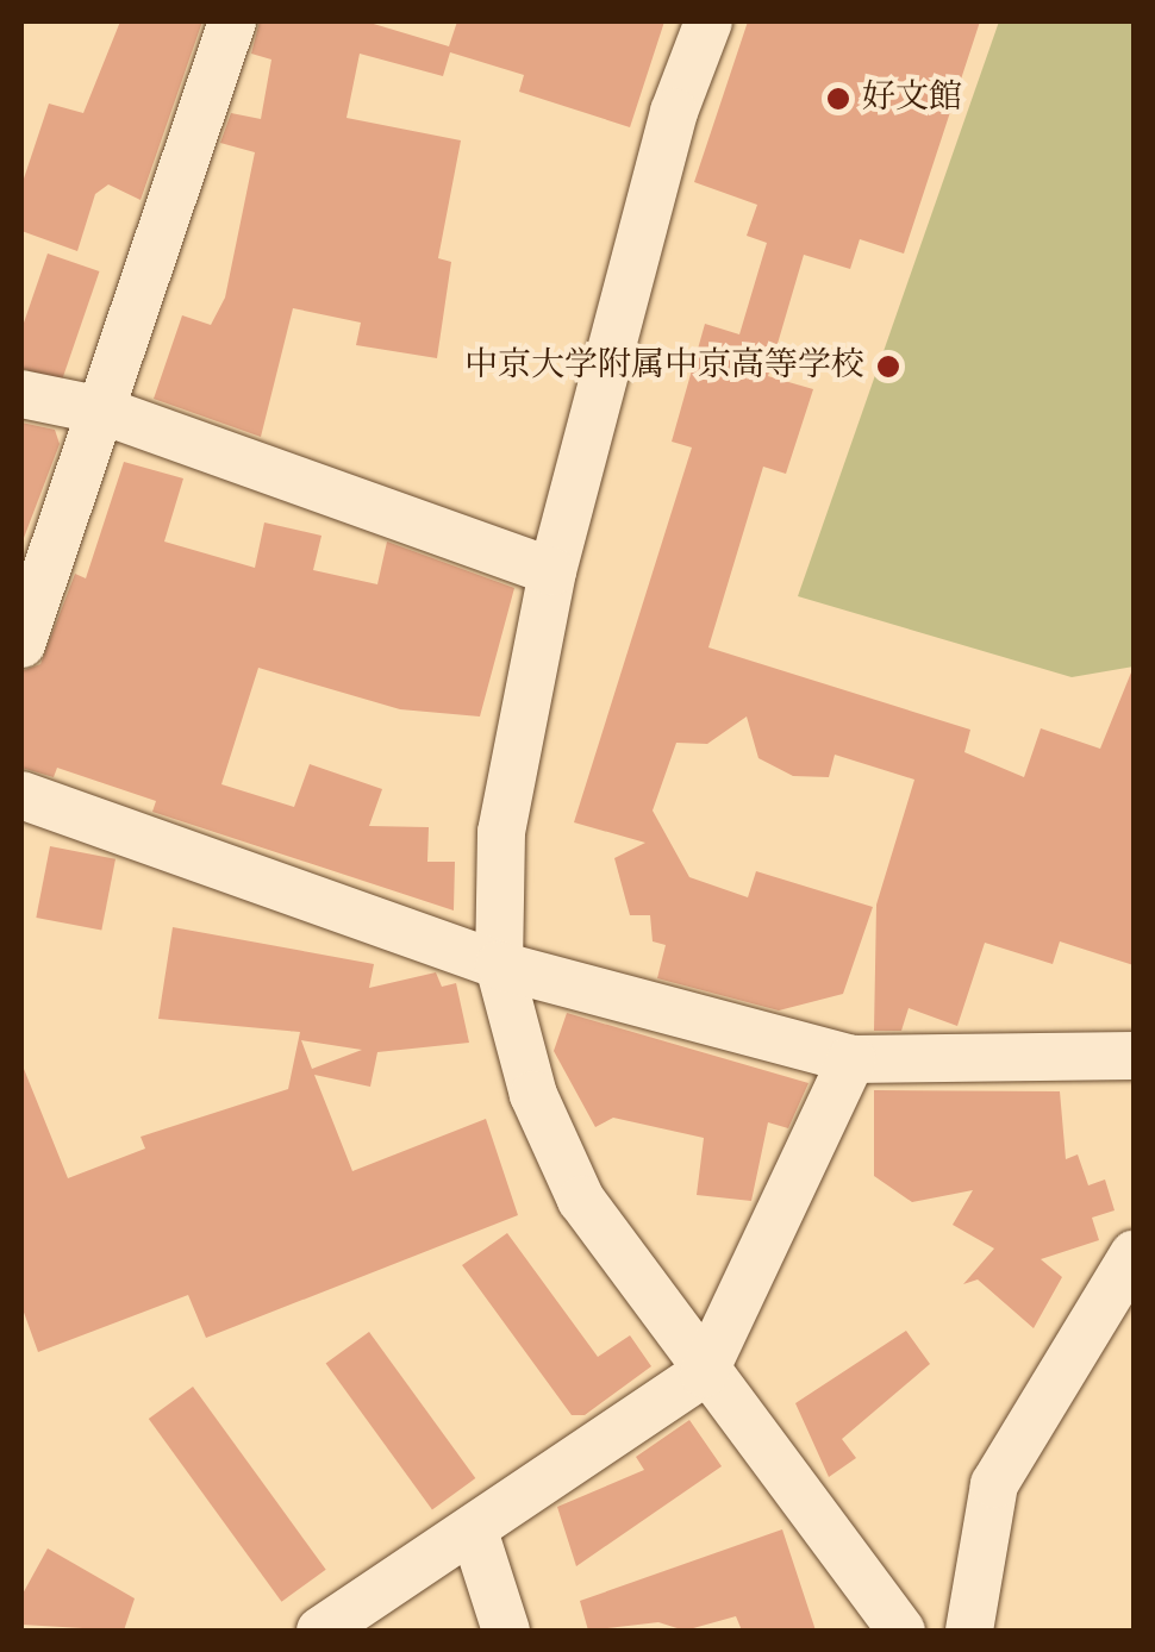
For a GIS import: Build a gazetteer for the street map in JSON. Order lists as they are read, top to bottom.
{
  "places": ["好文館", "中京大学附属中京高等学校"]
}
